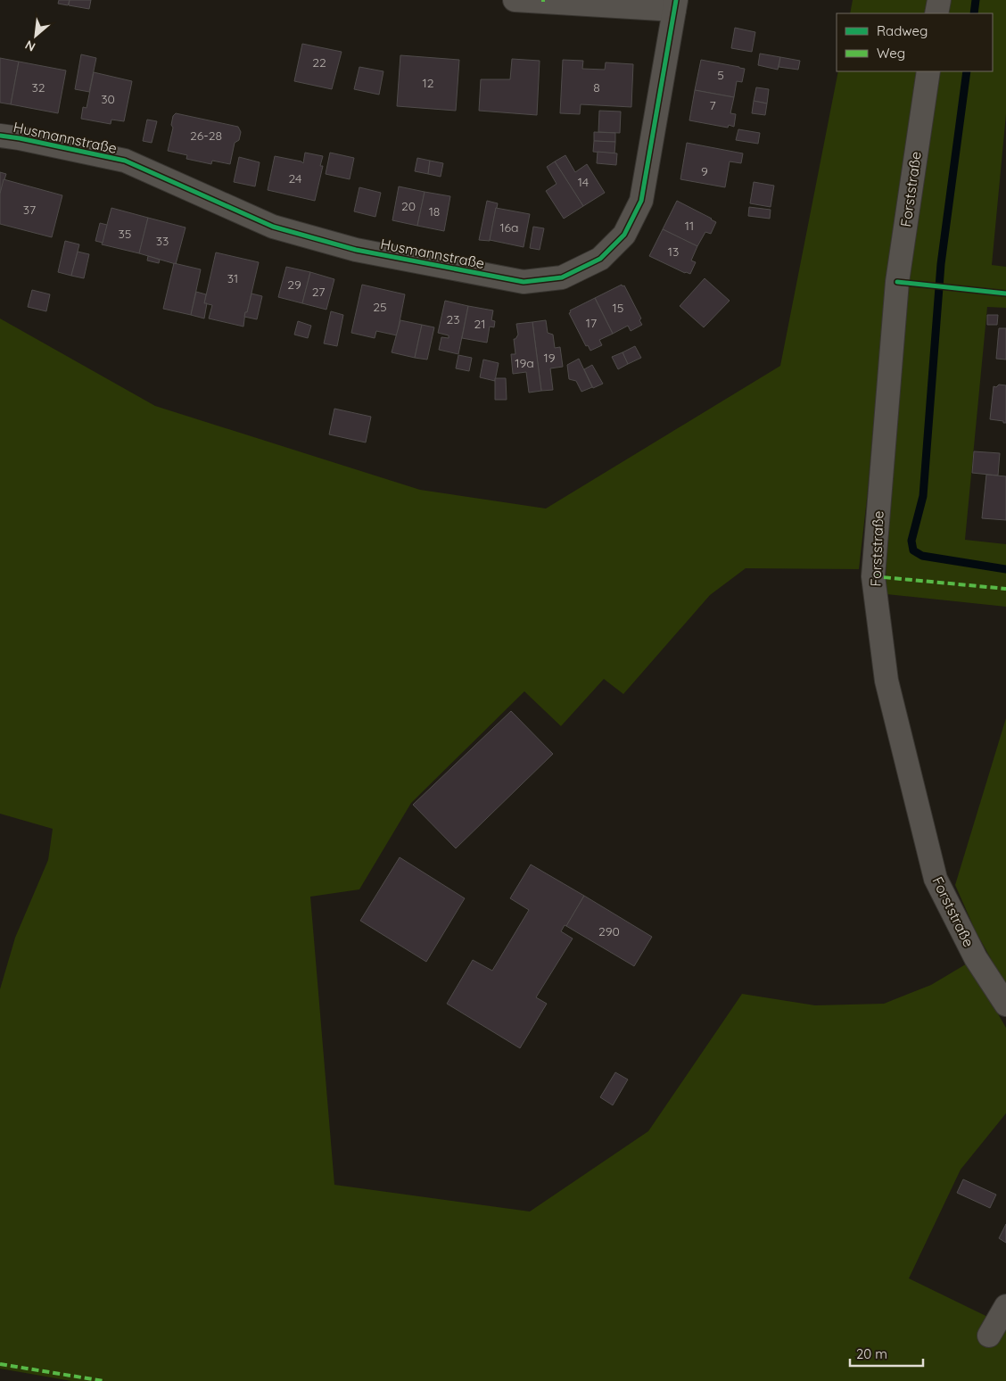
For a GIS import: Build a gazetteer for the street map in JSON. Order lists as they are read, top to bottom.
{
  "streets": {
    "street": ["Husmannstraße", "Forststraße"]
  },
  "house_numbers": [
    "22",
    "5",
    "12",
    "32",
    "8",
    "30",
    "7",
    "26-28",
    "9",
    "24",
    "14",
    "20",
    "37",
    "18",
    "11",
    "16a",
    "35",
    "33",
    "13",
    "31",
    "29",
    "27",
    "25",
    "15",
    "23",
    "17",
    "21",
    "19",
    "19a",
    "290"
  ],
  "legend": ["Radweg", "Weg"],
  "scale_bar": "20 m",
  "north": "bottom left"
}
